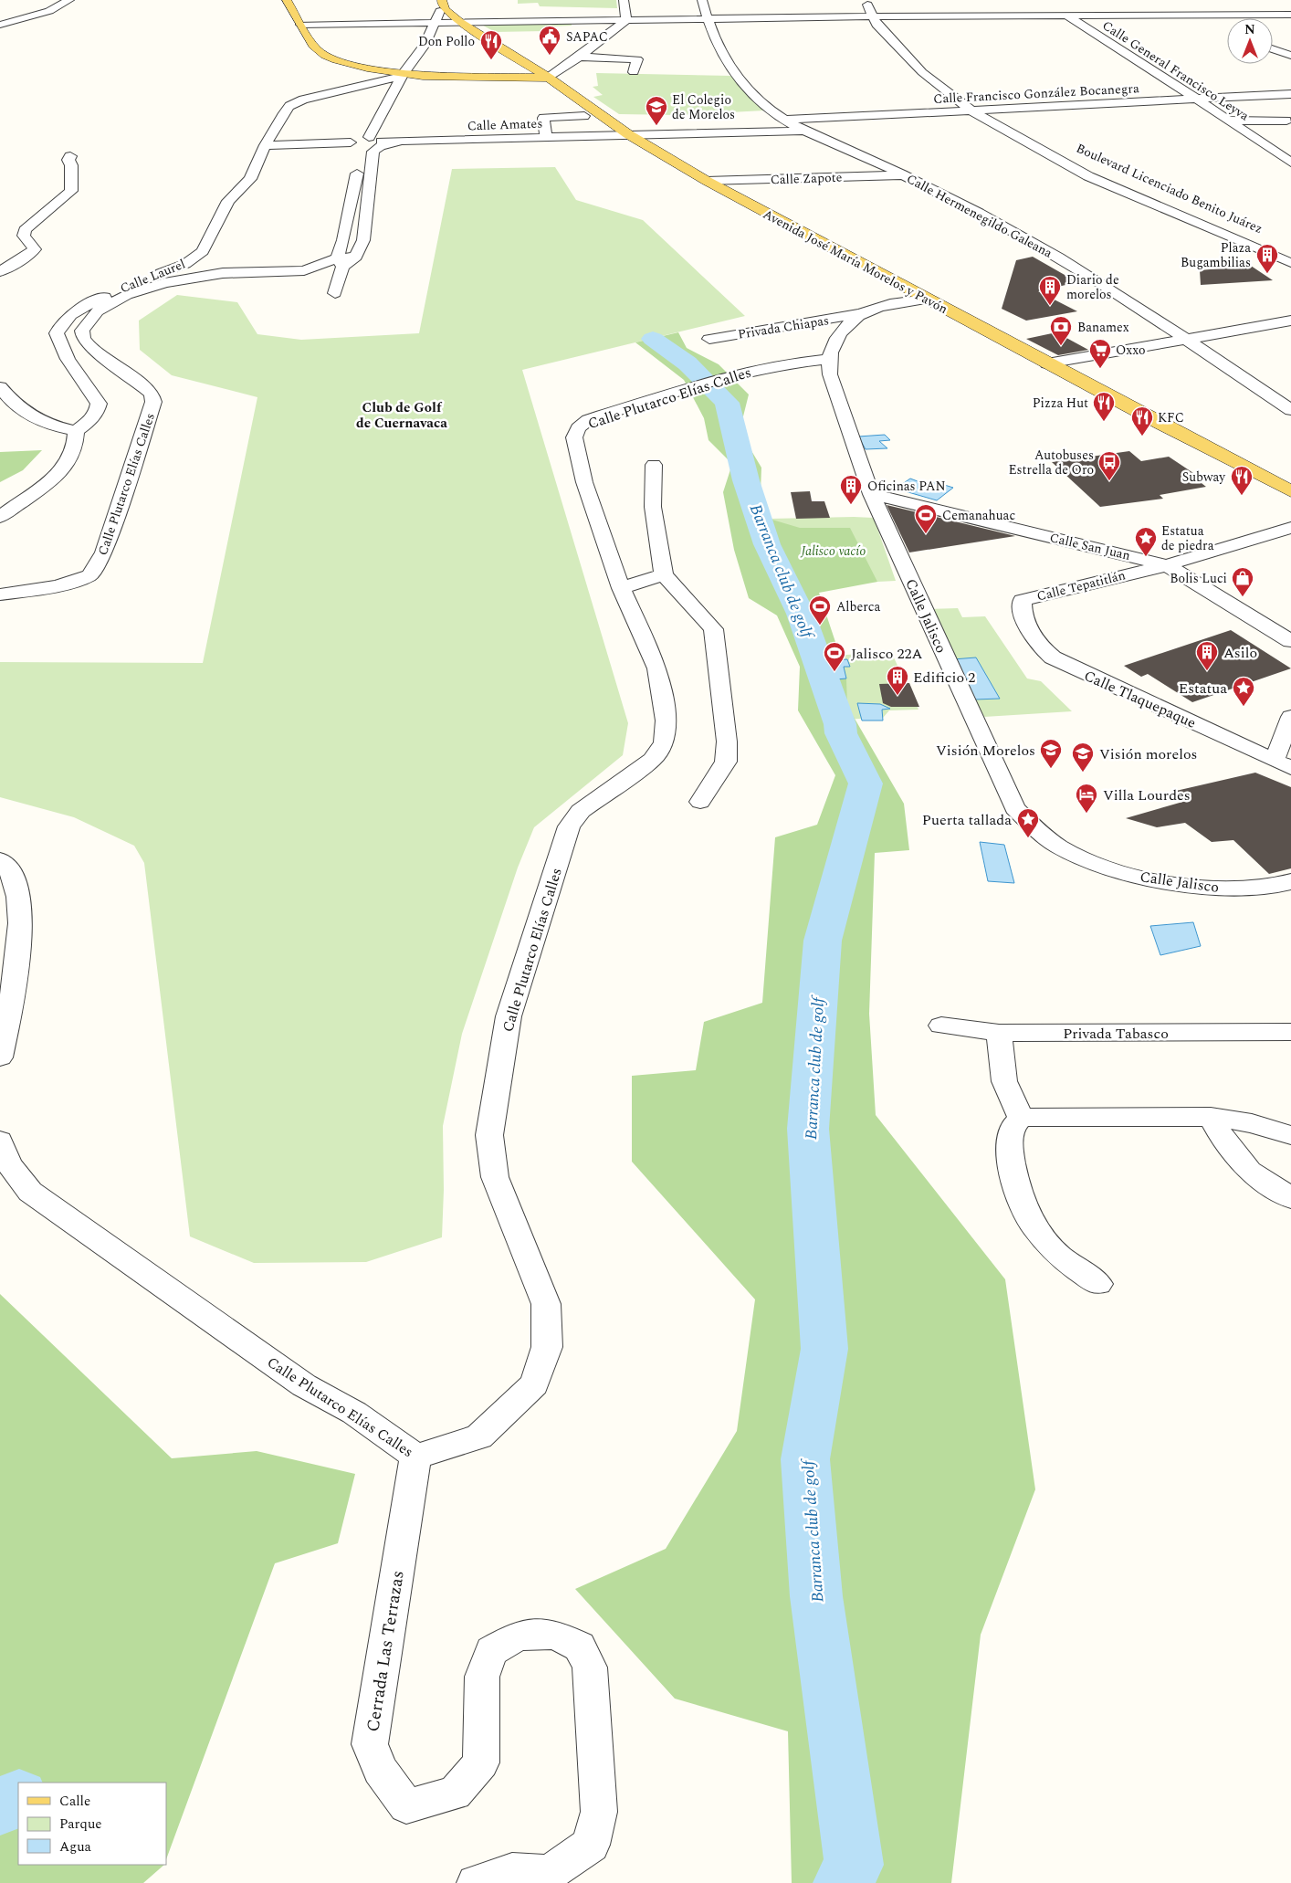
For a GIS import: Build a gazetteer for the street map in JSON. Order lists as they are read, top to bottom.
{
  "streets": {
    "main road": ["Avenida José María Morelos y Pavón"],
    "street": [
      "Calle General Francisco Leyva",
      "Calle Francisco González Bocanegra",
      "Calle Amates",
      "Calle Zapote",
      "Boulevard Licenciado Benito Juárez",
      "Calle Hermenegildo Galeana",
      "Calle Laurel",
      "Privada Chiapas",
      "Calle Plutarco Elías Calles",
      "Calle San Juan",
      "Calle Tepatitlán",
      "Calle Jalisco",
      "Calle Tlaquepaque",
      "Privada Tabasco",
      "Cerrada Las Terrazas"
    ]
  },
  "crossings": [
    ["Calle General Francisco Leyva", "Calle Francisco González Bocanegra"],
    ["Calle Francisco González Bocanegra", "Boulevard Licenciado Benito Juárez"],
    ["Calle Francisco González Bocanegra", "Calle Hermenegildo Galeana"],
    ["Calle Amates", "Calle Hermenegildo Galeana"],
    ["Calle Amates", "Avenida José María Morelos y Pavón"],
    ["Calle Amates", "Calle Plutarco Elías Calles"],
    ["Calle Zapote", "Calle Hermenegildo Galeana"],
    ["Calle Zapote", "Avenida José María Morelos y Pavón"],
    ["Calle Plutarco Elías Calles", "Calle Jalisco"],
    ["Calle Plutarco Elías Calles", "Cerrada Las Terrazas"],
    ["Calle San Juan", "Calle Tepatitlán"],
    ["Calle San Juan", "Calle Jalisco"],
    ["Calle Tepatitlán", "Calle Tlaquepaque"]
  ],
  "districts": ["Club de Golf de Cuernavaca"],
  "water": ["Barranca club de golf"],
  "parks": ["Jalisco vacío"],
  "places": {
    "public building": ["SAPAC"],
    "restaurant": [
      "Don Pollo",
      "Pizza Hut",
      "KFC",
      "Subway"
    ],
    "school or university": ["El Colegio de Morelos", "Visión Morelos", "Visión morelos"],
    "building": [
      "Plaza Bugambilias",
      "Diario de morelos",
      "Oficinas PAN",
      "Asilo",
      "Edificio 2"
    ],
    "bank": ["Banamex"],
    "supermarket": ["Oxxo"],
    "bus stop": ["Autobuses Estrella de Oro"],
    "sports": ["Cemanahuac", "Alberca", "Jalisco 22A"],
    "place": ["Estatua de piedra", "Estatua", "Puerta tallada"],
    "shop": ["Bolis Luci"],
    "hotel": ["Villa Lourdes"]
  },
  "legend": ["Calle", "Parque", "Agua"],
  "north": "top"
}
